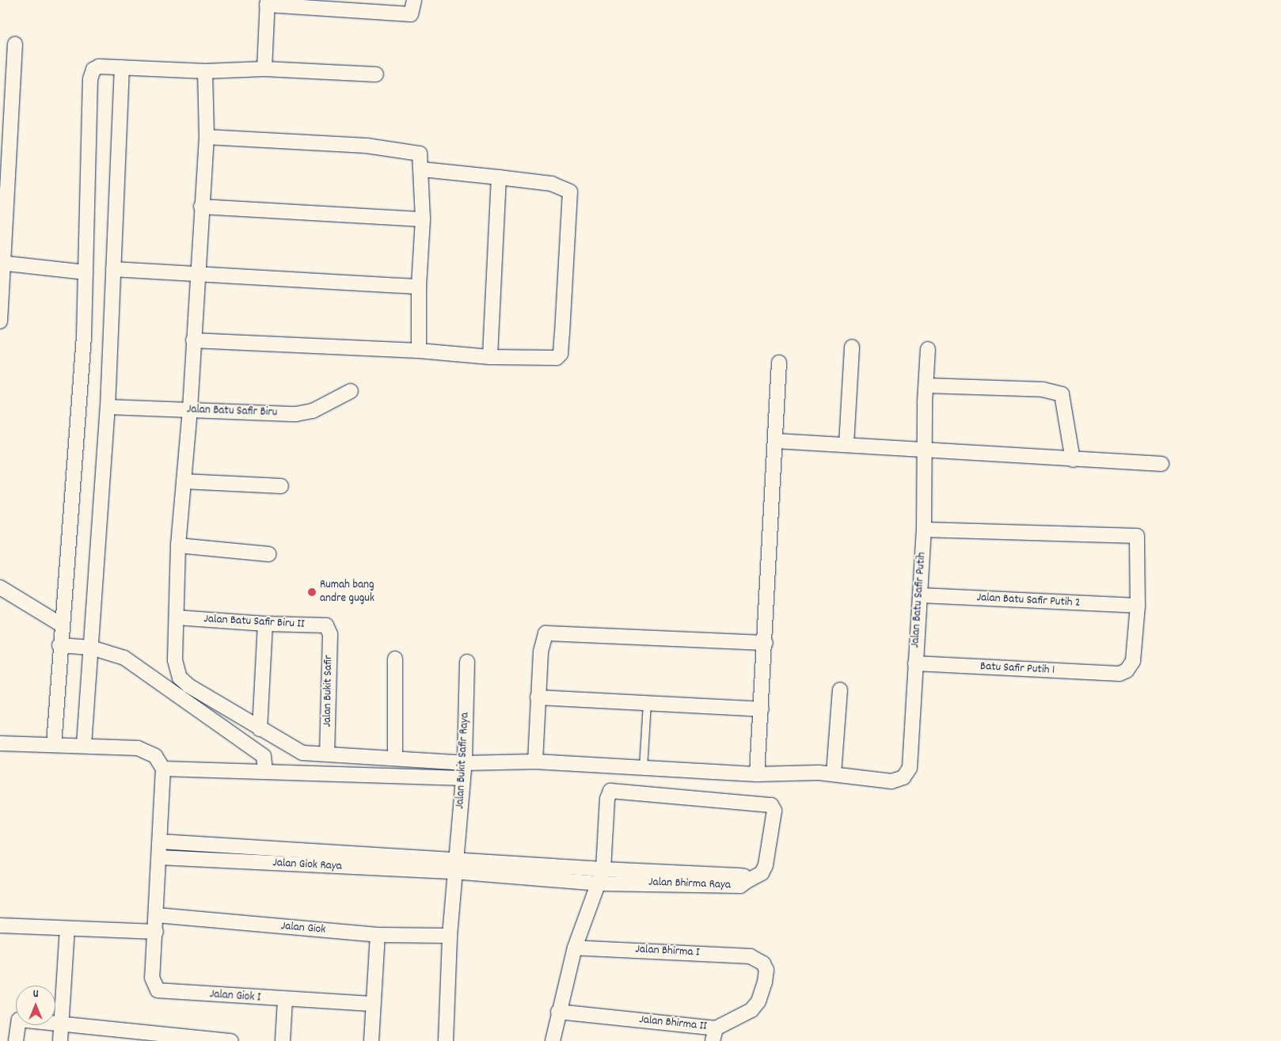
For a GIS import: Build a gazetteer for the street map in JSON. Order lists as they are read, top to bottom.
{
  "streets": {
    "street": [
      "Jalan Batu Safir Biru",
      "Jalan Batu Safir Putih",
      "Jalan Batu Safir Putih 2",
      "Jalan Batu Safir Biru II",
      "Batu Safir Putih 1",
      "Jalan Bukit Safir",
      "Jalan Bukit Safir Raya",
      "Jalan Giok Raya",
      "Jalan Bhirma Raya",
      "Jalan Giok",
      "Jalan Bhirma I",
      "Jalan Giok I",
      "Jalan Bhirma II"
    ]
  },
  "crossings": [
    ["Jalan Batu Safir Putih", "Jalan Batu Safir Putih 2"],
    ["Jalan Batu Safir Putih", "Batu Safir Putih 1"],
    ["Jalan Batu Safir Putih 2", "Batu Safir Putih 1"],
    ["Jalan Batu Safir Biru II", "Jalan Bukit Safir"],
    ["Jalan Bukit Safir Raya", "Jalan Giok Raya"],
    ["Jalan Bukit Safir Raya", "Jalan Bhirma Raya"],
    ["Jalan Bukit Safir Raya", "Jalan Giok"],
    ["Jalan Giok Raya", "Jalan Bhirma Raya"],
    ["Jalan Bhirma I", "Jalan Bhirma II"]
  ],
  "places": ["Rumah bang andre guguk"],
  "north": "top"
}
